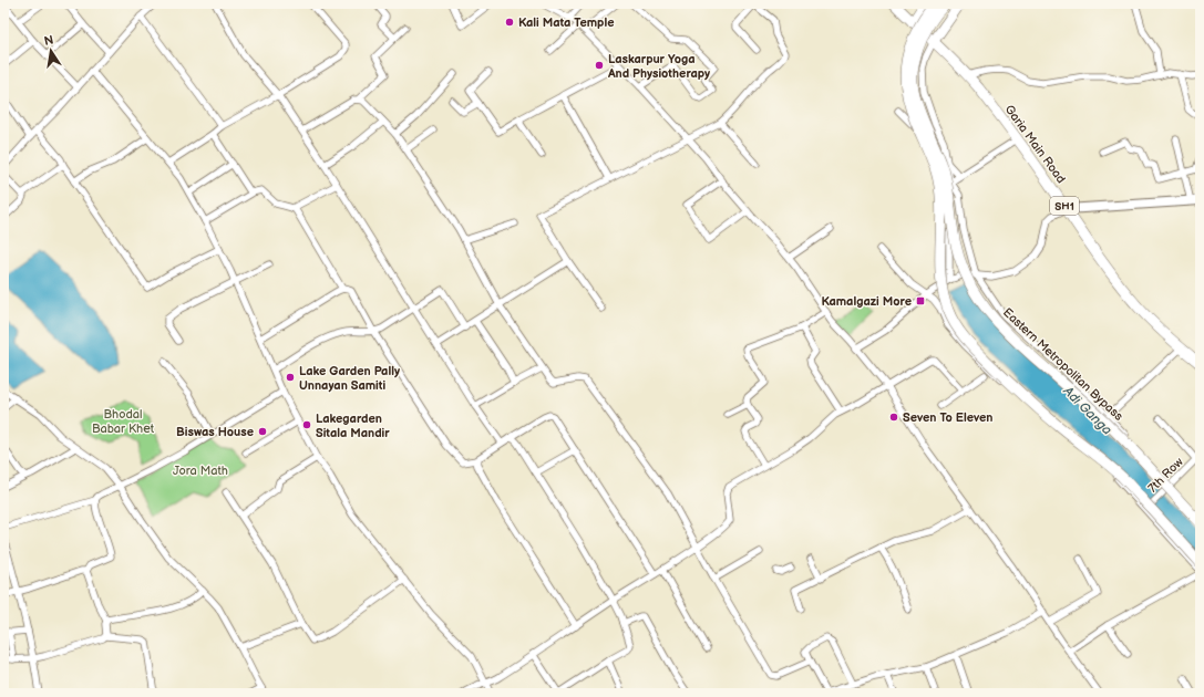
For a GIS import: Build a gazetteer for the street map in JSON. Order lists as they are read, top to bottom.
{
  "streets": {
    "main road": ["Garia Main Road", "SH1", "Eastern Metropolitan Bypass"],
    "street": ["7th Row"]
  },
  "water": ["Adi Ganga"],
  "parks": ["Bhodal Babar Khet", "Jora Math"],
  "places": {
    "other": [
      "Kali Mata Temple",
      "Laskarpur Yoga And Physiotherapy",
      "Lake Garden Pally Unnayan Samiti",
      "Seven To Eleven",
      "Lakegarden Sitala Mandir",
      "Biswas House"
    ],
    "transit": ["Kamalgazi More"]
  },
  "north": "top"
}
